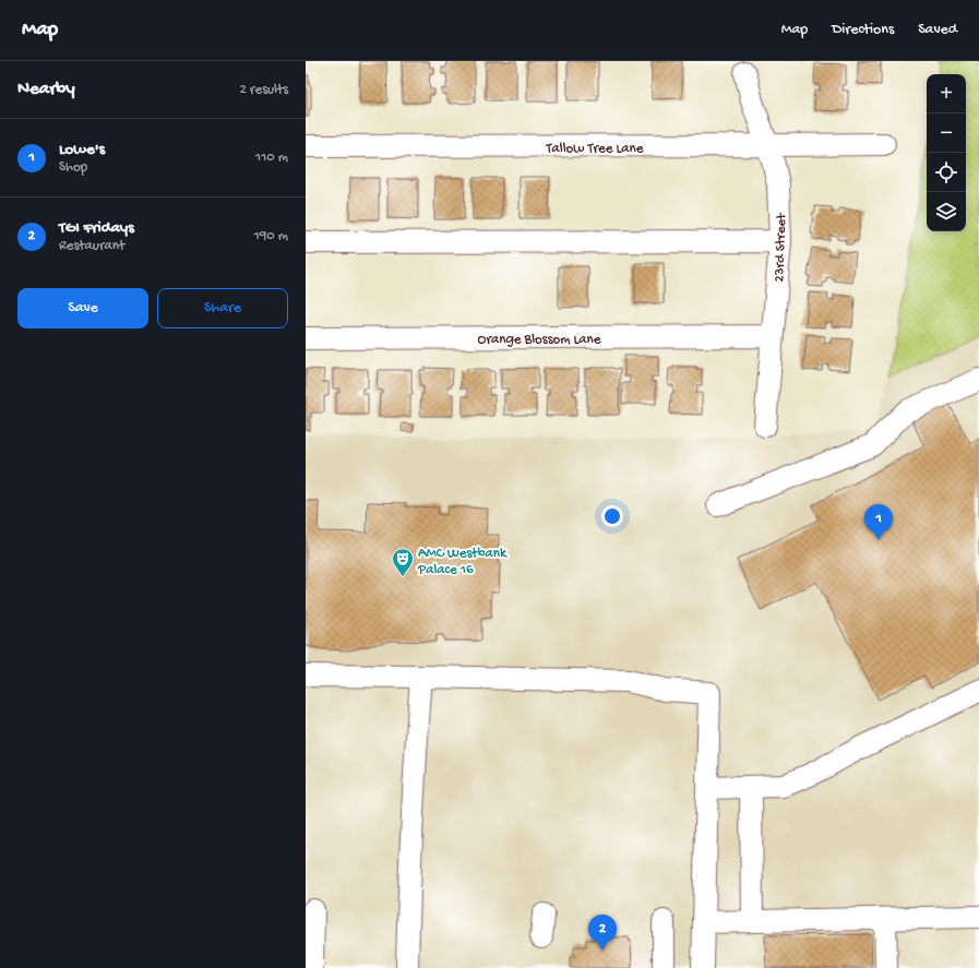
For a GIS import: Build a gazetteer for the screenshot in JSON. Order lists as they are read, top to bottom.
{
  "streets": {
    "street": ["Tallow Tree Lane", "23rd Street", "Orange Blossom Lane"]
  },
  "crossings": [
    ["Tallow Tree Lane", "23rd Street"],
    ["23rd Street", "Orange Blossom Lane"]
  ],
  "places": {
    "theatre": ["AMC Westbank Palace 16"]
  },
  "page": {
    "header": "Map",
    "nav": ["Map", "Directions", "Saved"],
    "heading": ["Nearby", "2 results"],
    "map_buttons": ["+", "−"],
    "list": [
      {
        "mark": "1",
        "name": "Lowe's",
        "note": "Shop",
        "value": "110 m"
      },
      {
        "mark": "2",
        "name": "TGI Fridays",
        "note": "Restaurant",
        "value": "190 m"
      }
    ],
    "buttons": ["Save", "Share"],
    "pins": ["1", "2"]
  }
}
